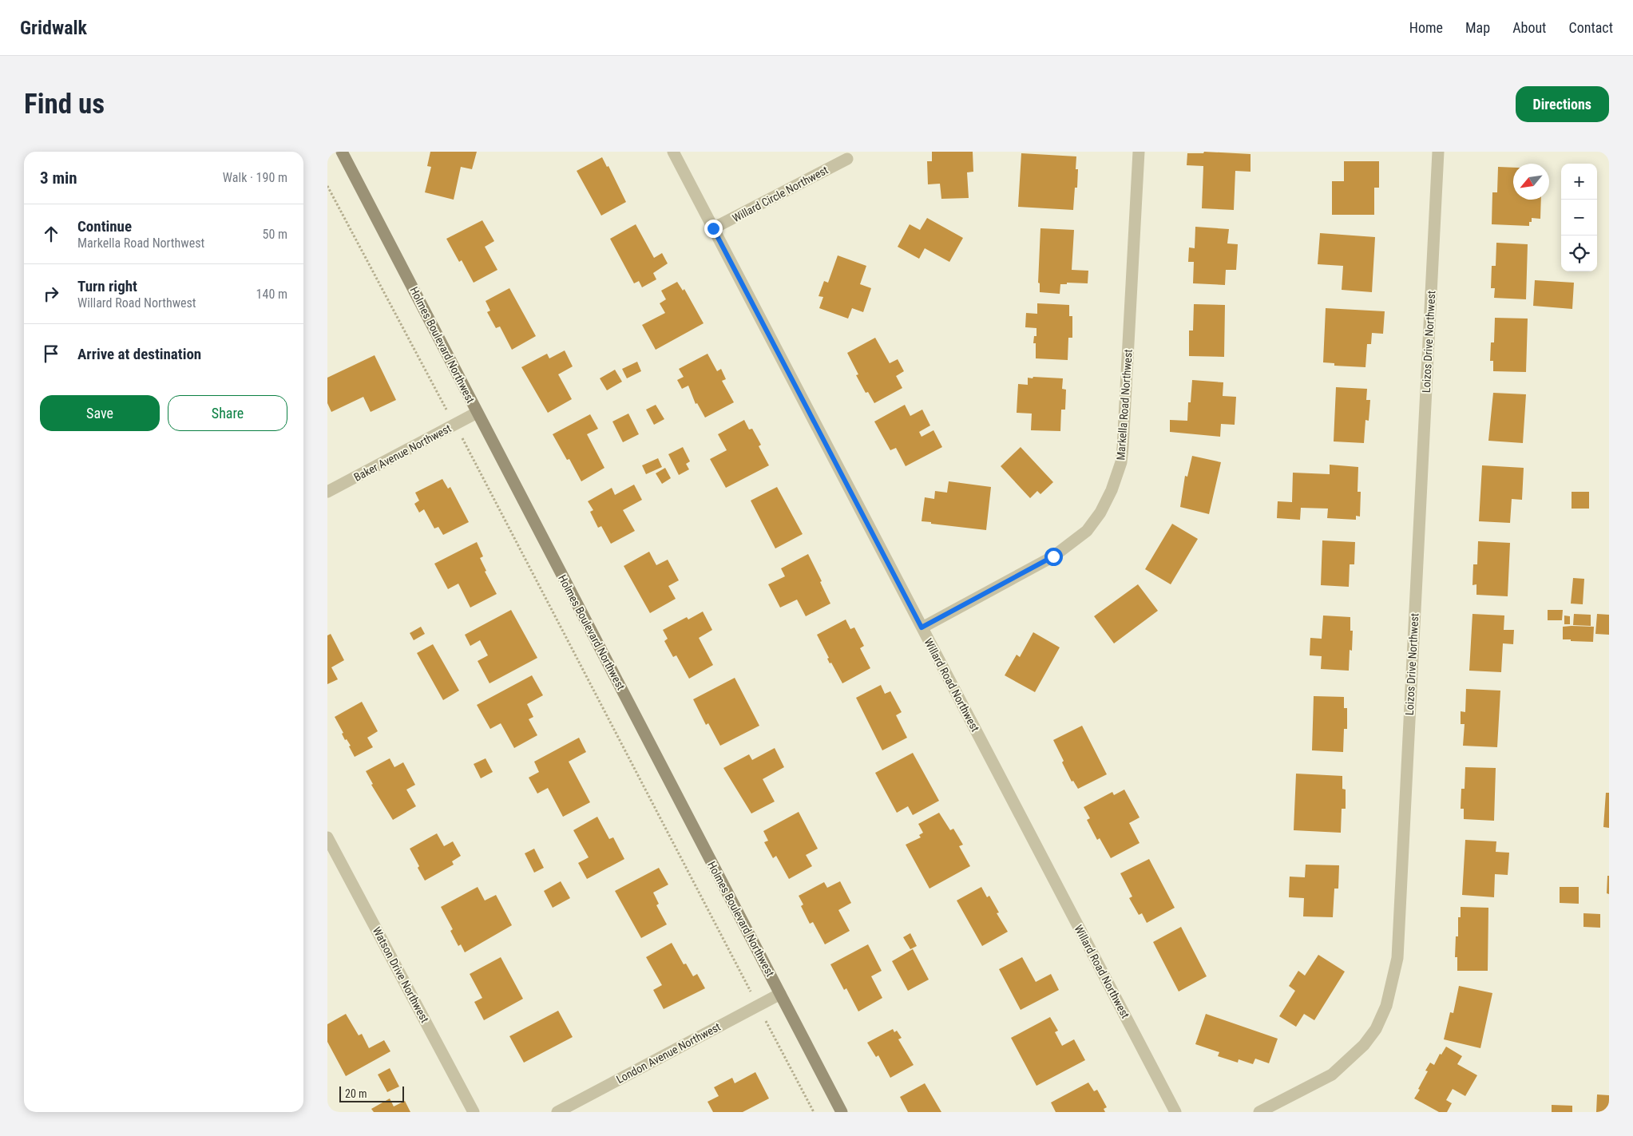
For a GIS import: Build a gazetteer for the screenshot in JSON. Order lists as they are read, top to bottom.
{
  "streets": {
    "street": [
      "Willard Circle Northwest",
      "Loizos Drive Northwest",
      "Holmes Boulevard Northwest",
      "Markella Road Northwest",
      "Baker Avenue Northwest",
      "Willard Road Northwest",
      "Watson Drive Northwest",
      "London Avenue Northwest"
    ]
  },
  "crossings": [
    ["Willard Circle Northwest", "Willard Road Northwest"],
    ["Holmes Boulevard Northwest", "Baker Avenue Northwest"],
    ["Holmes Boulevard Northwest", "London Avenue Northwest"],
    ["Markella Road Northwest", "Willard Road Northwest"]
  ],
  "scale_bar": "20 m",
  "north": "bottom left",
  "page": {
    "header": "Gridwalk",
    "nav": [
      "Home",
      "Map",
      "About",
      "Contact"
    ],
    "buttons": [
      "Directions",
      ["Save", "Share"]
    ],
    "title": "Find us",
    "heading": ["3 min", "Walk · 190 m"],
    "map_buttons": ["+", "−"],
    "list": [
      ["Continue", "Markella Road Northwest", "50 m"],
      ["Turn right", "Willard Road Northwest", "140 m"],
      "Arrive at destination"
    ],
    "scale": "20 m"
  }
}
